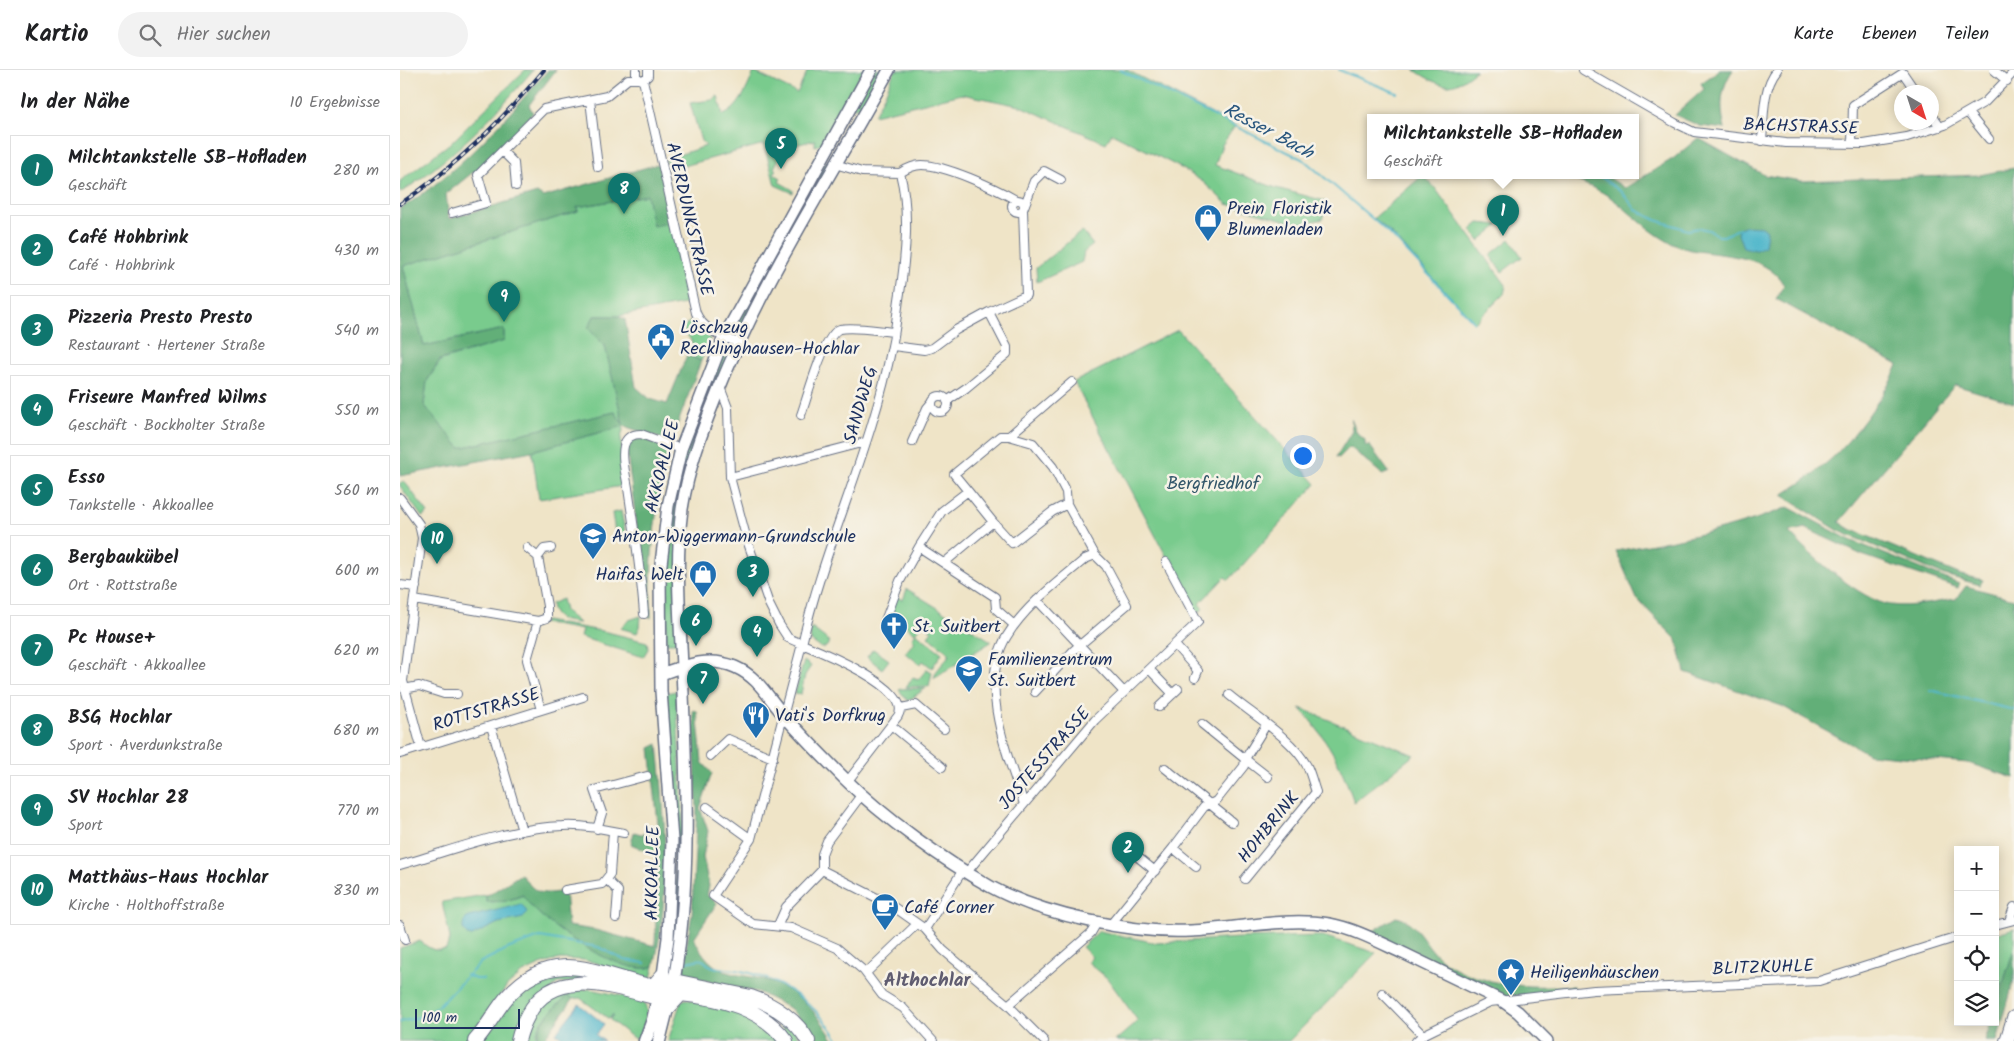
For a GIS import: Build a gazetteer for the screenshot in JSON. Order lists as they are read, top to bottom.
{
  "streets": {
    "main road": ["AKKOALLEE"],
    "street": [
      "BACHSTRASSE",
      "AVERDUNKSTRASSE",
      "SANDWEG",
      "ROTTSTRASSE",
      "JOSTESSTRASSE",
      "HOHBRINK",
      "BLITZKUHLE"
    ]
  },
  "crossings": [
    ["AVERDUNKSTRASSE", "AKKOALLEE"]
  ],
  "districts": ["Althochlar"],
  "water": ["Resser Bach"],
  "parks": ["Bergfriedhof"],
  "places": {
    "shop": ["Prein Floristik Blumenladen", "Haifas Welt"],
    "public building": ["Löschzug Recklinghausen-Hochlar"],
    "school or university": ["Anton-Wiggermann-Grundschule", "Familienzentrum St. Suitbert"],
    "church": ["St. Suitbert"],
    "restaurant": ["Vati's Dorfkrug"],
    "cafe": ["Café Corner"],
    "place": ["Heiligenhäuschen"]
  },
  "scale_bar": "100 m",
  "north": "bottom right",
  "page": {
    "header": "Kartio",
    "search": "Hier suchen",
    "nav": ["Karte", "Ebenen", "Teilen"],
    "heading": ["In der Nähe", "10 Ergebnisse"],
    "popup": ["Milchtankstelle SB-Hofladen", "Geschäft"],
    "pins": [
      "5",
      "8",
      "1",
      "9",
      "10",
      "3",
      "6",
      "4",
      "7",
      "2"
    ],
    "list": [
      {
        "mark": "1",
        "name": "Milchtankstelle SB-Hofladen",
        "note": "Geschäft",
        "value": "280 m"
      },
      {
        "mark": "2",
        "name": "Café Hohbrink",
        "note": "Café · Hohbrink",
        "value": "430 m"
      },
      {
        "mark": "3",
        "name": "Pizzeria Presto Presto",
        "note": "Restaurant · Hertener Straße",
        "value": "540 m"
      },
      {
        "mark": "4",
        "name": "Friseure Manfred Wilms",
        "note": "Geschäft · Bockholter Straße",
        "value": "550 m"
      },
      {
        "mark": "5",
        "name": "Esso",
        "note": "Tankstelle · Akkoallee",
        "value": "560 m"
      },
      {
        "mark": "6",
        "name": "Bergbaukübel",
        "note": "Ort · Rottstraße",
        "value": "600 m"
      },
      {
        "mark": "7",
        "name": "Pc House+",
        "note": "Geschäft · Akkoallee",
        "value": "620 m"
      },
      {
        "mark": "8",
        "name": "BSG Hochlar",
        "note": "Sport · Averdunkstraße",
        "value": "680 m"
      },
      {
        "mark": "9",
        "name": "SV Hochlar 28",
        "note": "Sport",
        "value": "770 m"
      },
      {
        "mark": "10",
        "name": "Matthäus-Haus Hochlar",
        "note": "Kirche · Holthoffstraße",
        "value": "830 m"
      }
    ],
    "map_buttons": ["+", "−"],
    "scale": "100 m"
  }
}
